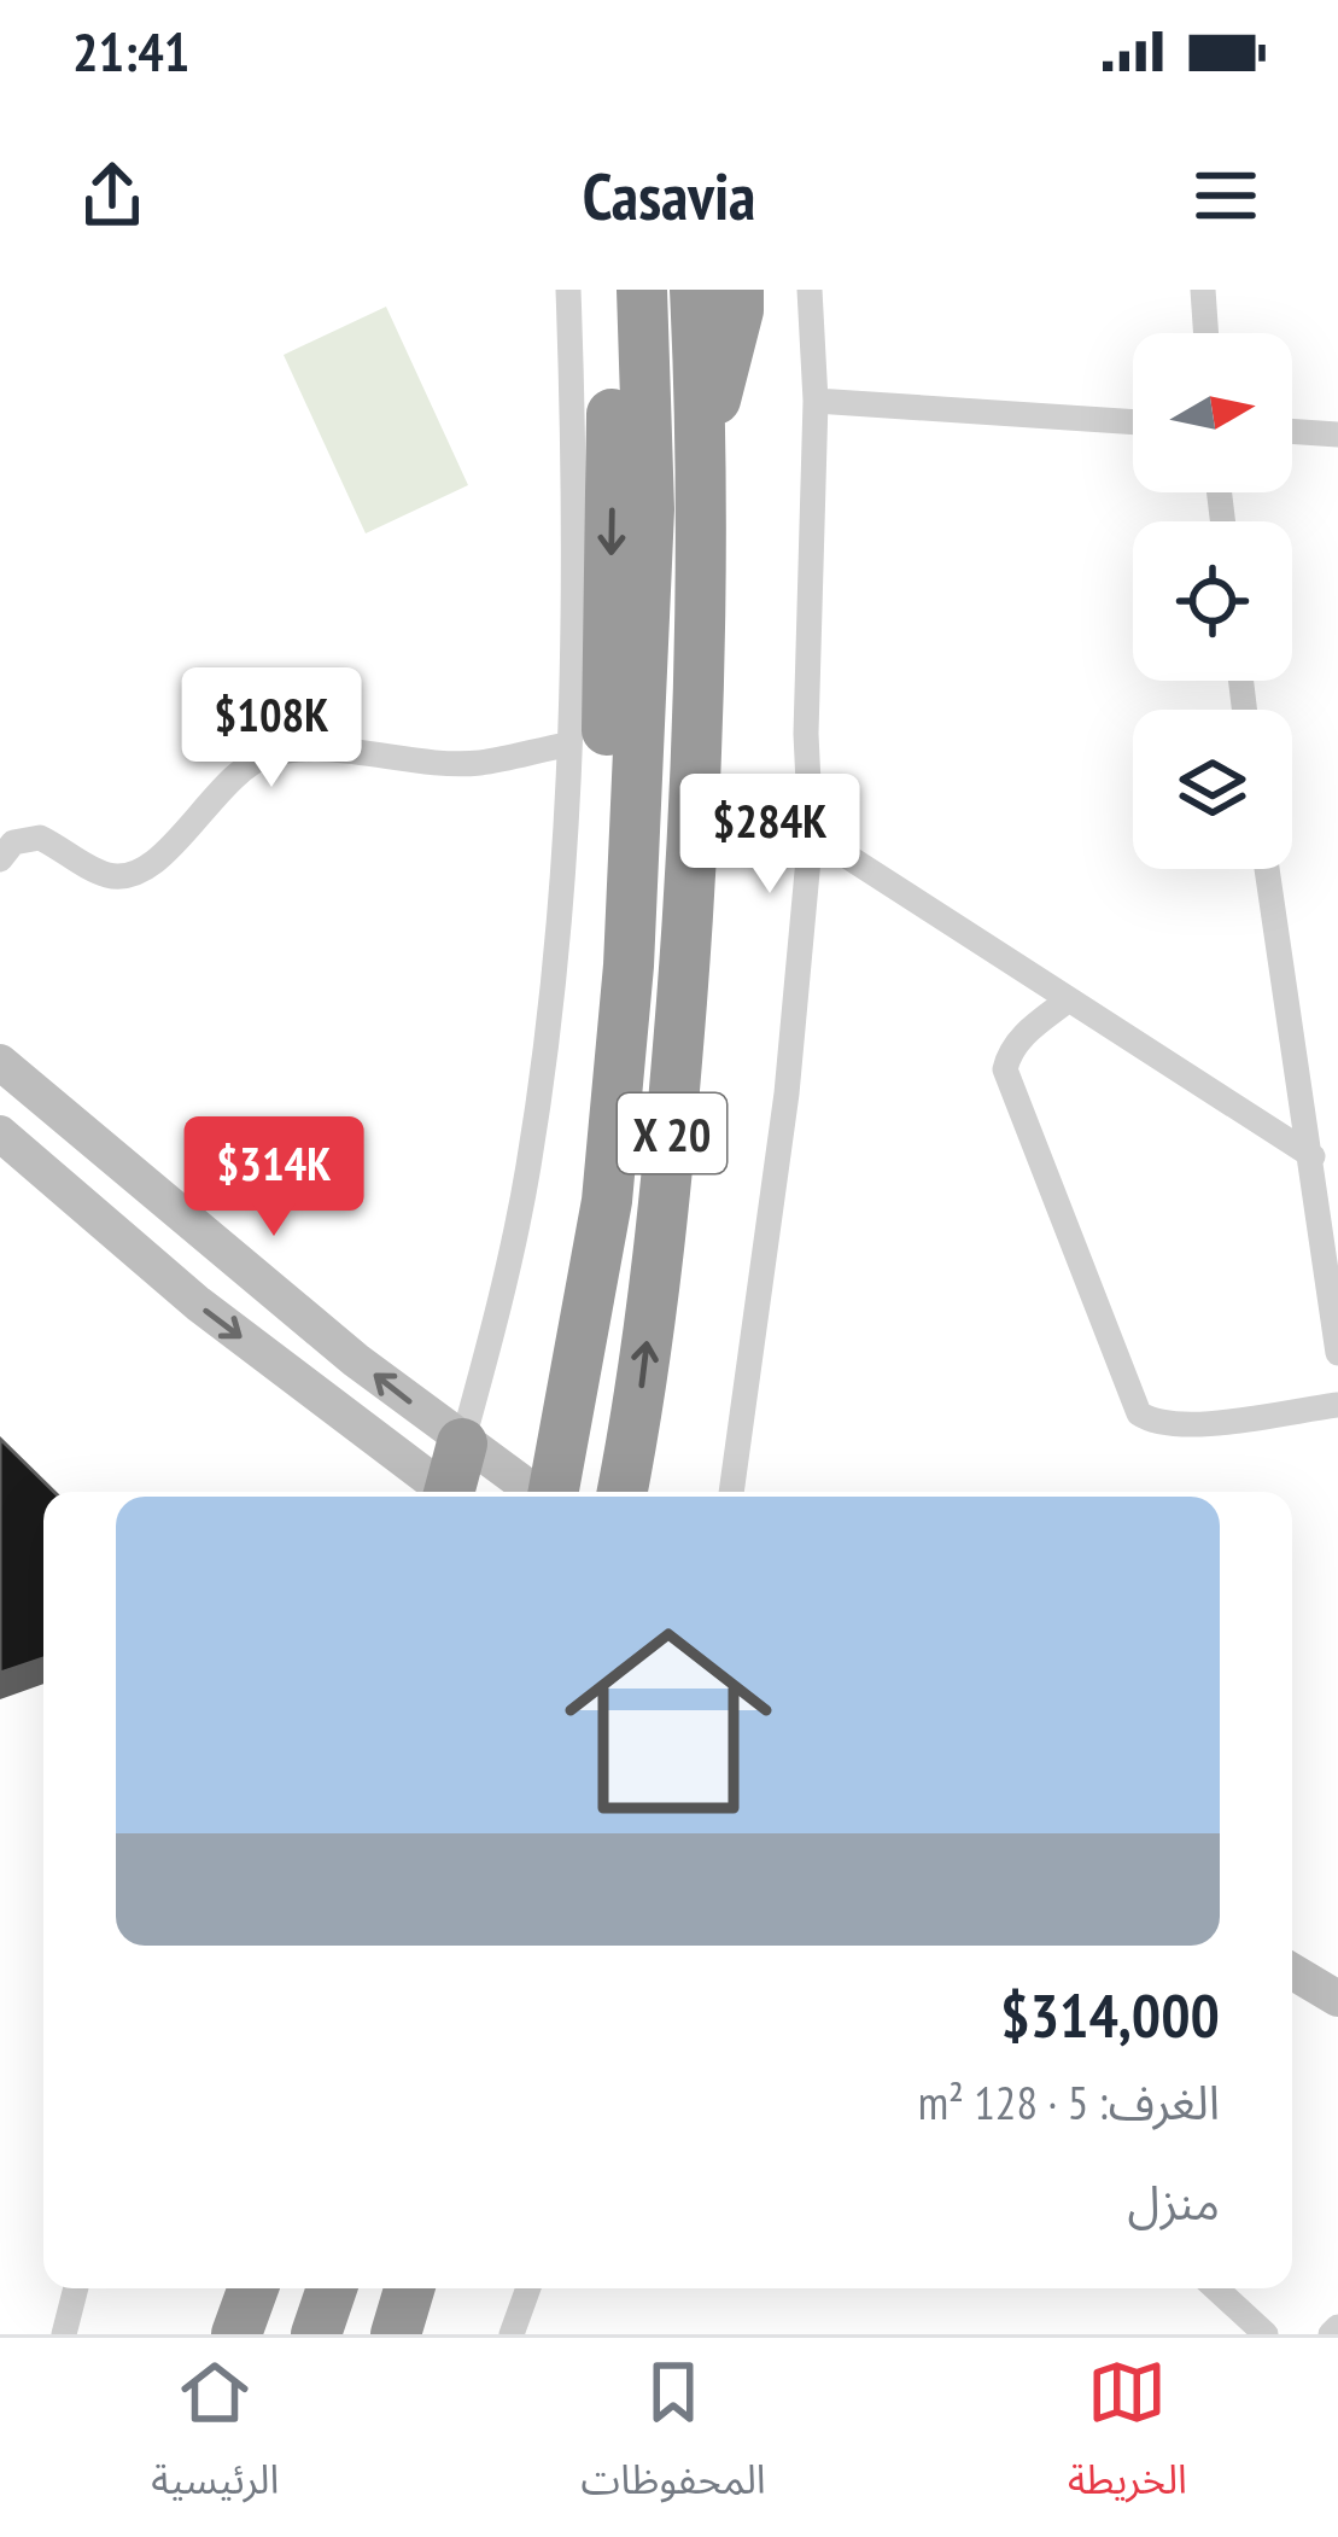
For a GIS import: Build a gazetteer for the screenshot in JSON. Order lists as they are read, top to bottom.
{
  "streets": {
    "highway": ["X 20"]
  },
  "north": "right",
  "page": {
    "status": "21:41",
    "header": "Casavia",
    "price": ["$108K", "$284K", "$314K"],
    "list": [
      {
        "name": "$314,000",
        "note": "الغرف: 5 · 128 m² · منزل"
      }
    ],
    "tabs": ["الخريطة", "المحفوظات", "الرئيسية"]
  }
}
